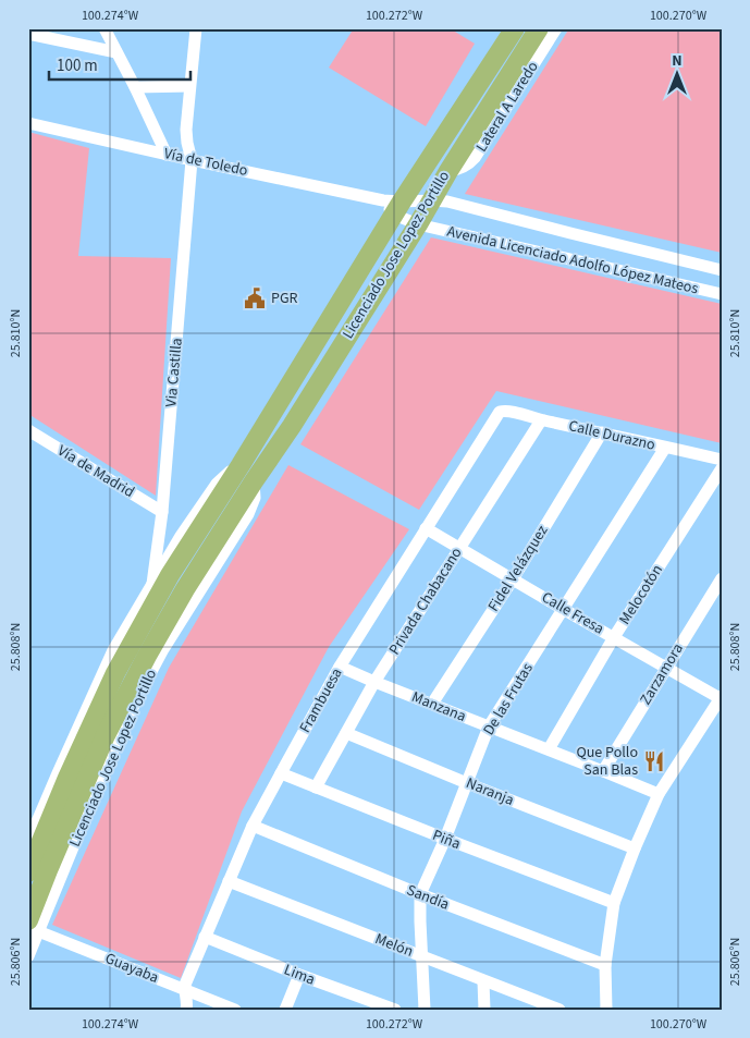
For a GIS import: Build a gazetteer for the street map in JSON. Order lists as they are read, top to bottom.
{
  "streets": {
    "highway": ["Licenciado Jose Lopez Portillo"],
    "street": [
      "Lateral A Laredo",
      "Vía de Toledo",
      "Avenida Licenciado Adolfo López Mateos",
      "Via Castilla",
      "Calle Durazno",
      "Vía de Madrid",
      "Fidel Velázquez",
      "Melocotón",
      "Privada Chabacano",
      "Calle Fresa",
      "Zarzamora",
      "De las Frutas",
      "Frambuesa",
      "Manzana",
      "Naranja",
      "Piña",
      "Sandía",
      "Melón",
      "Guayaba",
      "Lima"
    ]
  },
  "crossings": [
    ["Lateral A Laredo", "Licenciado Jose Lopez Portillo"],
    ["Vía de Toledo", "Licenciado Jose Lopez Portillo"],
    ["Vía de Toledo", "Avenida Licenciado Adolfo López Mateos"],
    ["Vía de Toledo", "Via Castilla"],
    ["Licenciado Jose Lopez Portillo", "Avenida Licenciado Adolfo López Mateos"],
    ["Licenciado Jose Lopez Portillo", "Via Castilla"],
    ["Licenciado Jose Lopez Portillo", "Guayaba"],
    ["Via Castilla", "Vía de Madrid"],
    ["Calle Durazno", "Fidel Velázquez"],
    ["Calle Durazno", "Privada Chabacano"],
    ["Calle Durazno", "De las Frutas"],
    ["Calle Durazno", "Frambuesa"],
    ["Fidel Velázquez", "Calle Fresa"],
    ["Fidel Velázquez", "Manzana"],
    ["Melocotón", "Calle Fresa"],
    ["Melocotón", "Manzana"],
    ["Privada Chabacano", "Calle Fresa"],
    ["Privada Chabacano", "Manzana"],
    ["Privada Chabacano", "Naranja"],
    ["Privada Chabacano", "Piña"],
    ["Calle Fresa", "Zarzamora"],
    ["Calle Fresa", "De las Frutas"],
    ["Calle Fresa", "Frambuesa"],
    ["Zarzamora", "Manzana"],
    ["De las Frutas", "Manzana"],
    ["De las Frutas", "Naranja"],
    ["De las Frutas", "Piña"],
    ["De las Frutas", "Sandía"],
    ["De las Frutas", "Melón"],
    ["Frambuesa", "Manzana"],
    ["Frambuesa", "Piña"],
    ["Frambuesa", "Sandía"],
    ["Frambuesa", "Melón"],
    ["Frambuesa", "Guayaba"],
    ["Frambuesa", "Lima"]
  ],
  "places": {
    "public building": ["PGR"],
    "restaurant": ["Que Pollo San Blas"]
  },
  "scale_bar": "100 m",
  "north": "top",
  "coordinates": [
    "100.274°W",
    "100.272°W",
    "100.270°W",
    "25.810°N",
    "25.808°N",
    "25.806°N"
  ]
}
